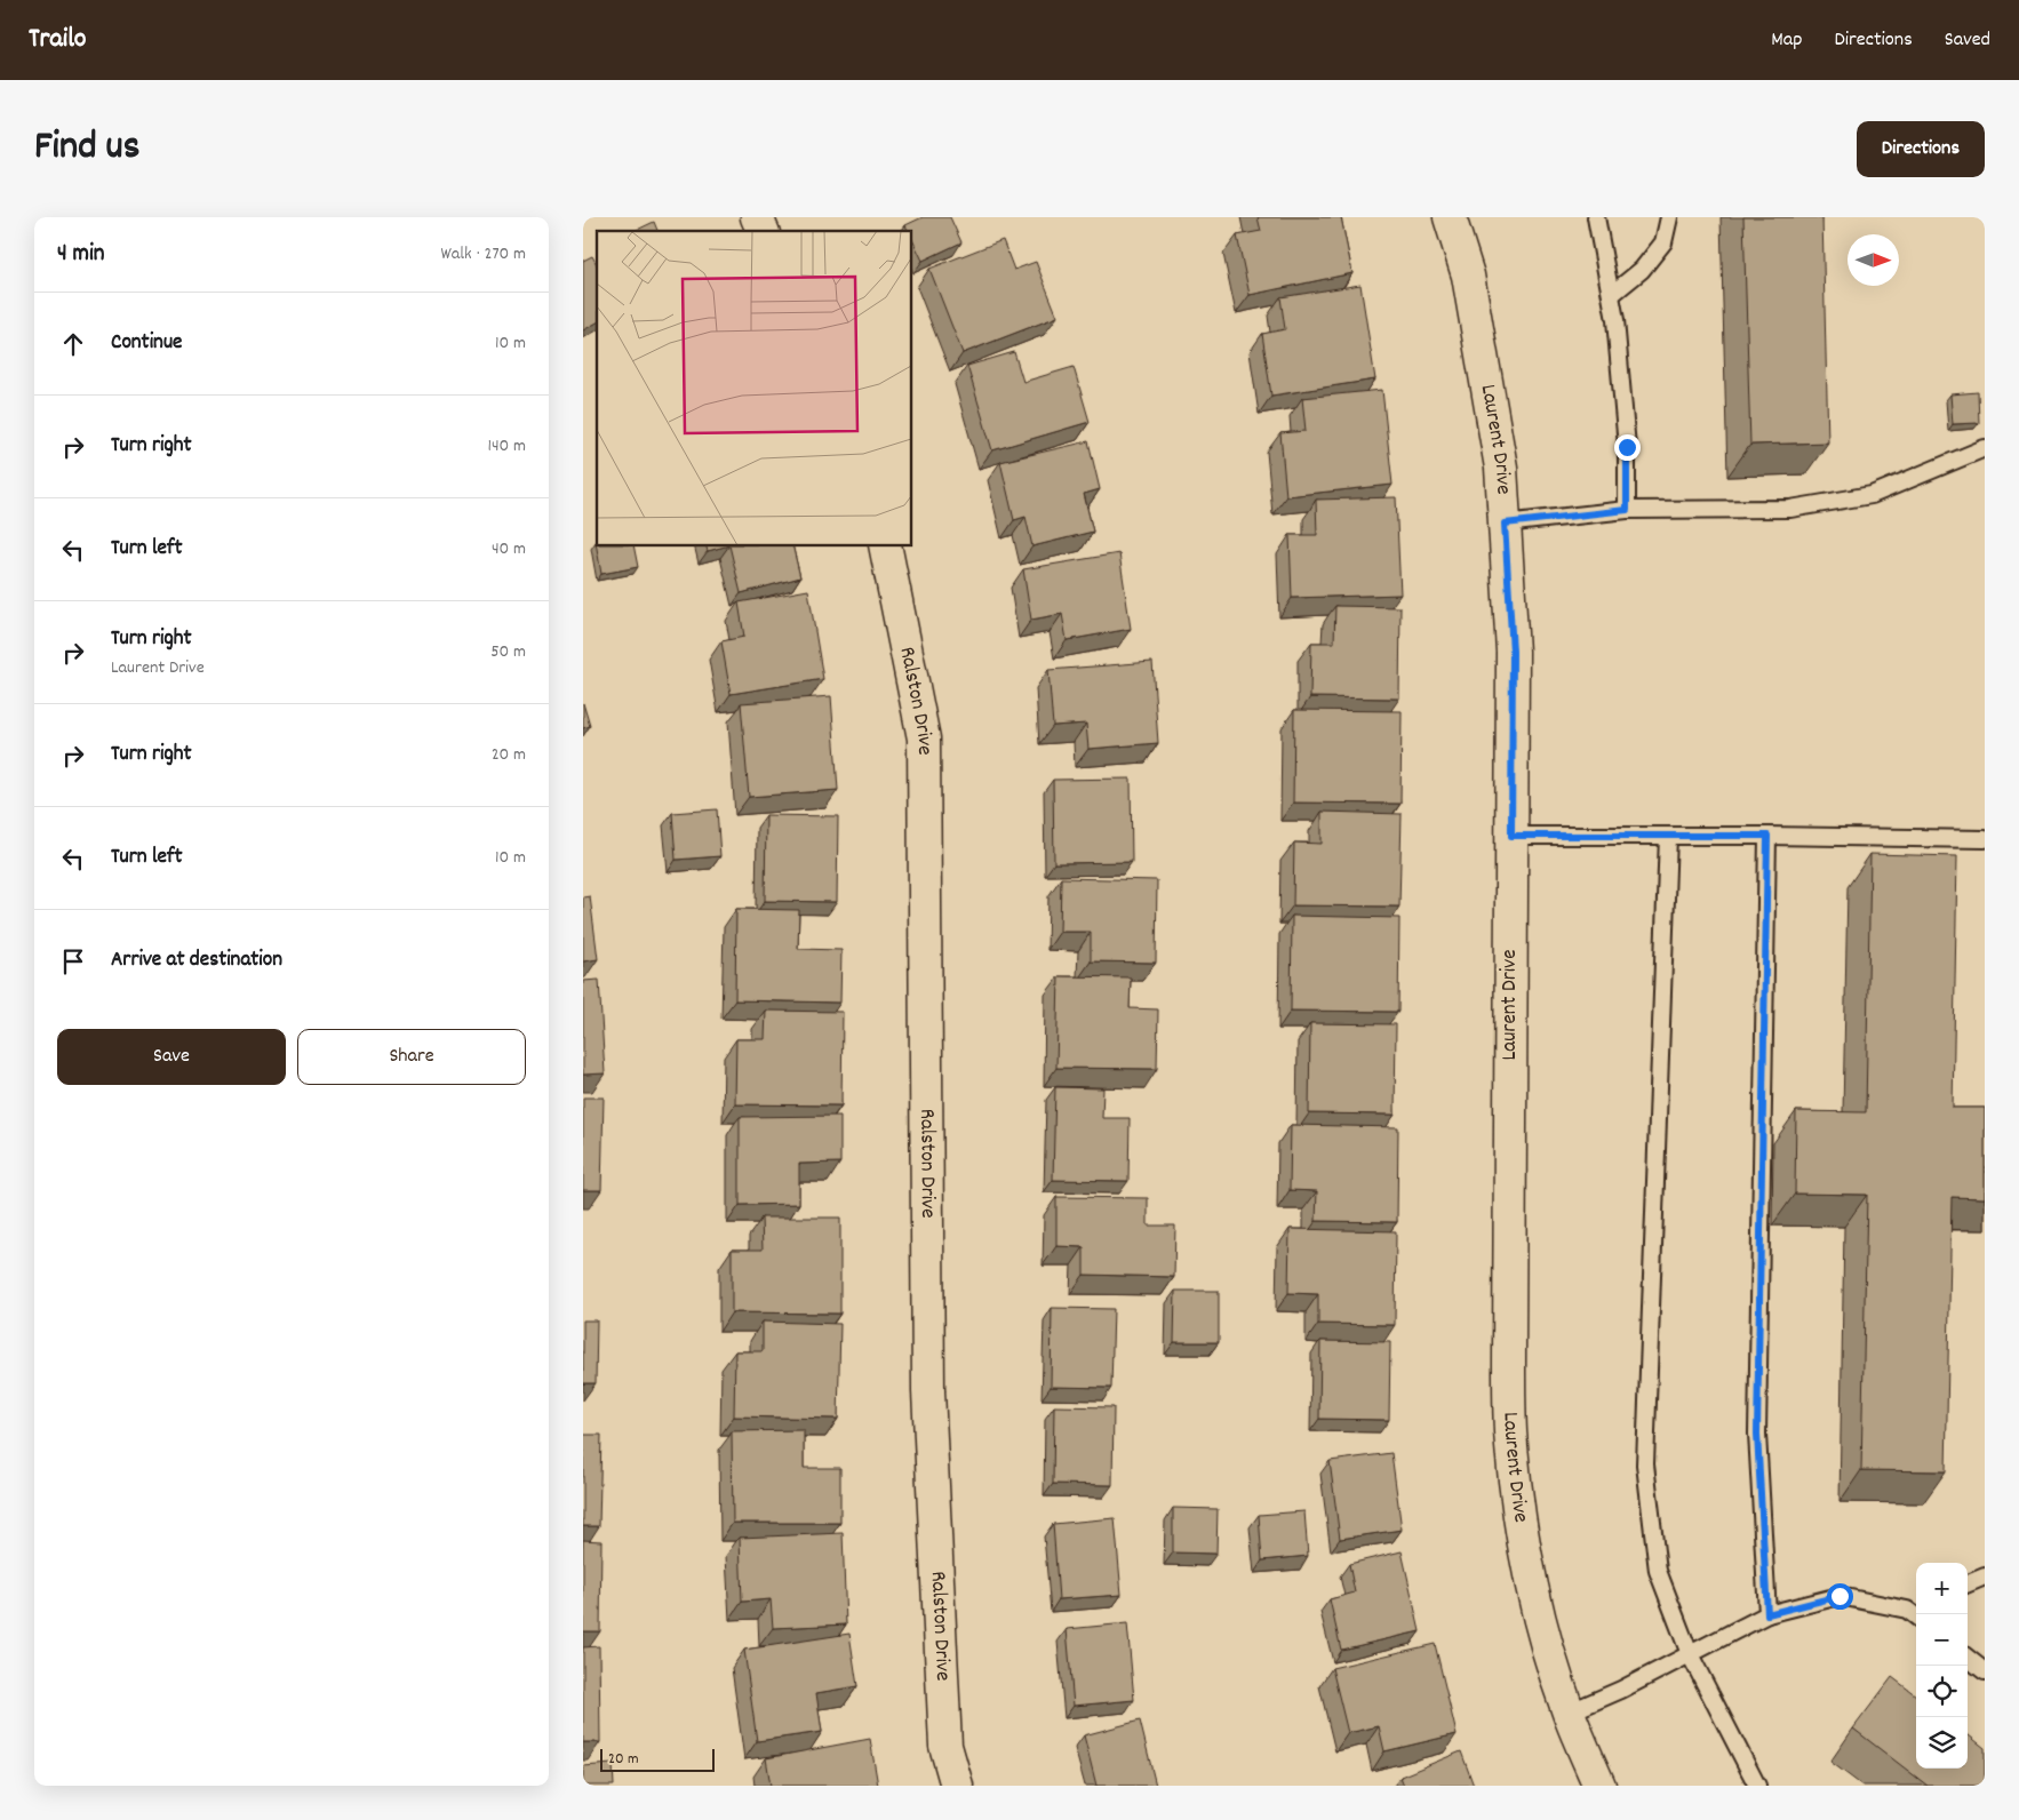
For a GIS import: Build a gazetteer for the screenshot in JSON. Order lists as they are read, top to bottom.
{
  "streets": {
    "street": ["Laurent Drive", "Ralston Drive"]
  },
  "scale_bar": "20 m",
  "north": "right",
  "page": {
    "header": "Trailo",
    "nav": ["Map", "Directions", "Saved"],
    "title": "Find us",
    "buttons": [
      "Directions",
      ["Save", "Share"]
    ],
    "heading": ["4 min", "Walk · 270 m"],
    "list": [
      ["Continue", "10 m"],
      ["Turn right", "140 m"],
      ["Turn left", "40 m"],
      ["Turn right", "Laurent Drive", "50 m"],
      ["Turn right", "20 m"],
      ["Turn left", "10 m"],
      "Arrive at destination"
    ],
    "map_buttons": ["+", "−"],
    "scale": "20 m"
  }
}
